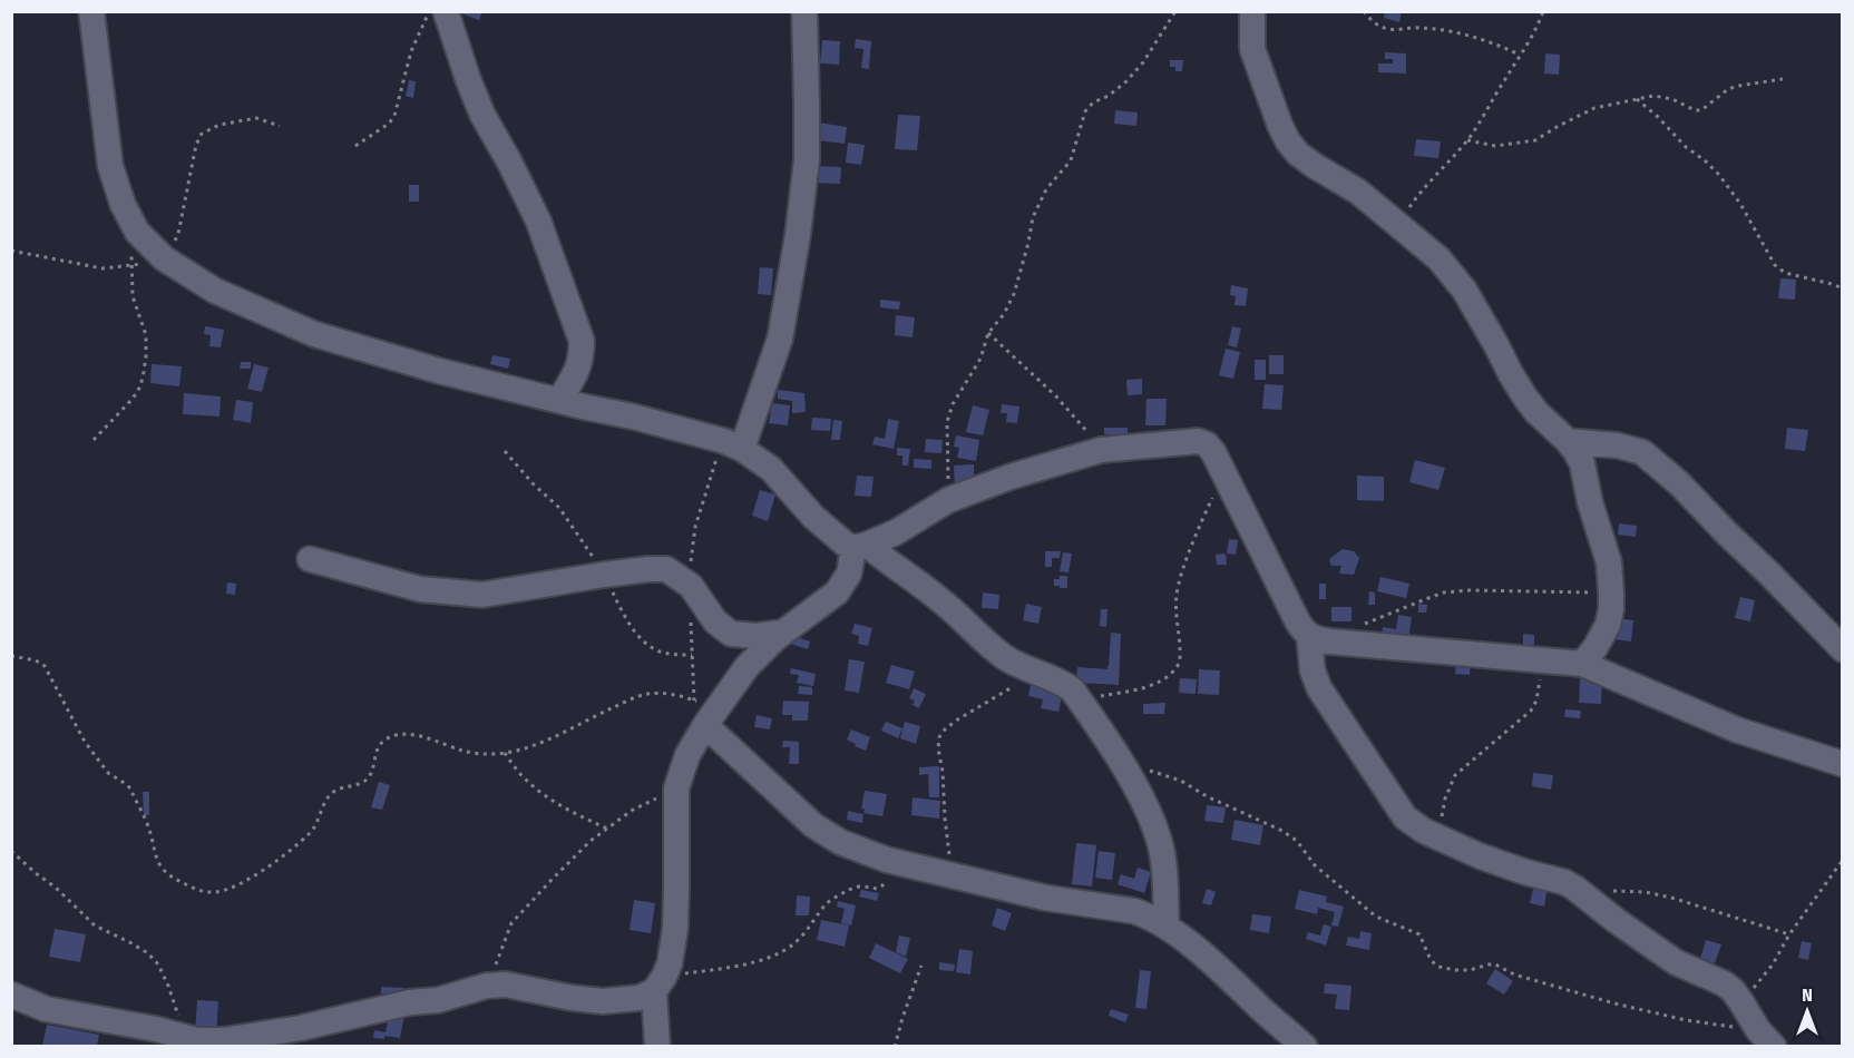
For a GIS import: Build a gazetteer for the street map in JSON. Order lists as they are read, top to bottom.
{
  "north": "top"
}
